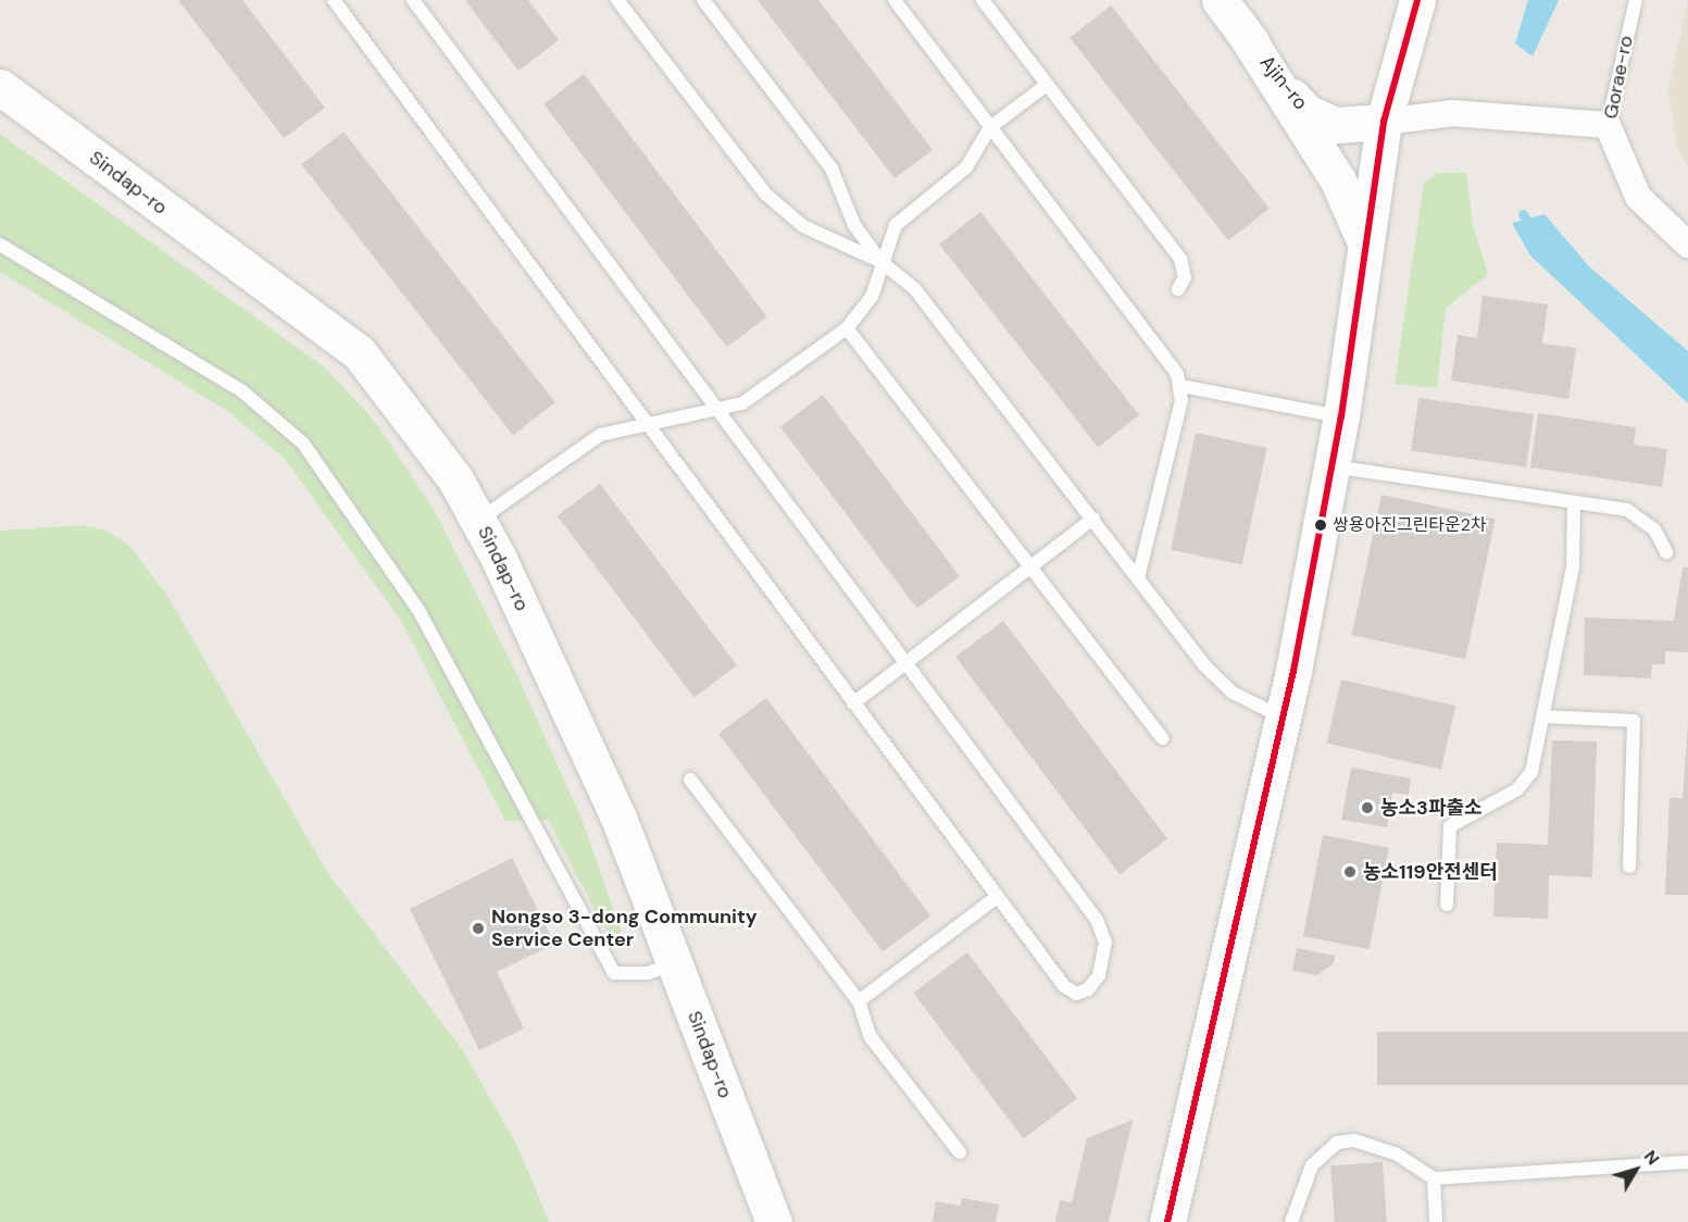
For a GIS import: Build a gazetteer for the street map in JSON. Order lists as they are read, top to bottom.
{
  "streets": {
    "street": ["Gorae-ro", "Ajin-ro", "Sindap-ro"]
  },
  "places": [
    "쌍용아진그린타운2차",
    "농소3파출소",
    "농소119안전센터",
    "Nongso 3-dong Community Service Center"
  ],
  "north": "top right"
}
